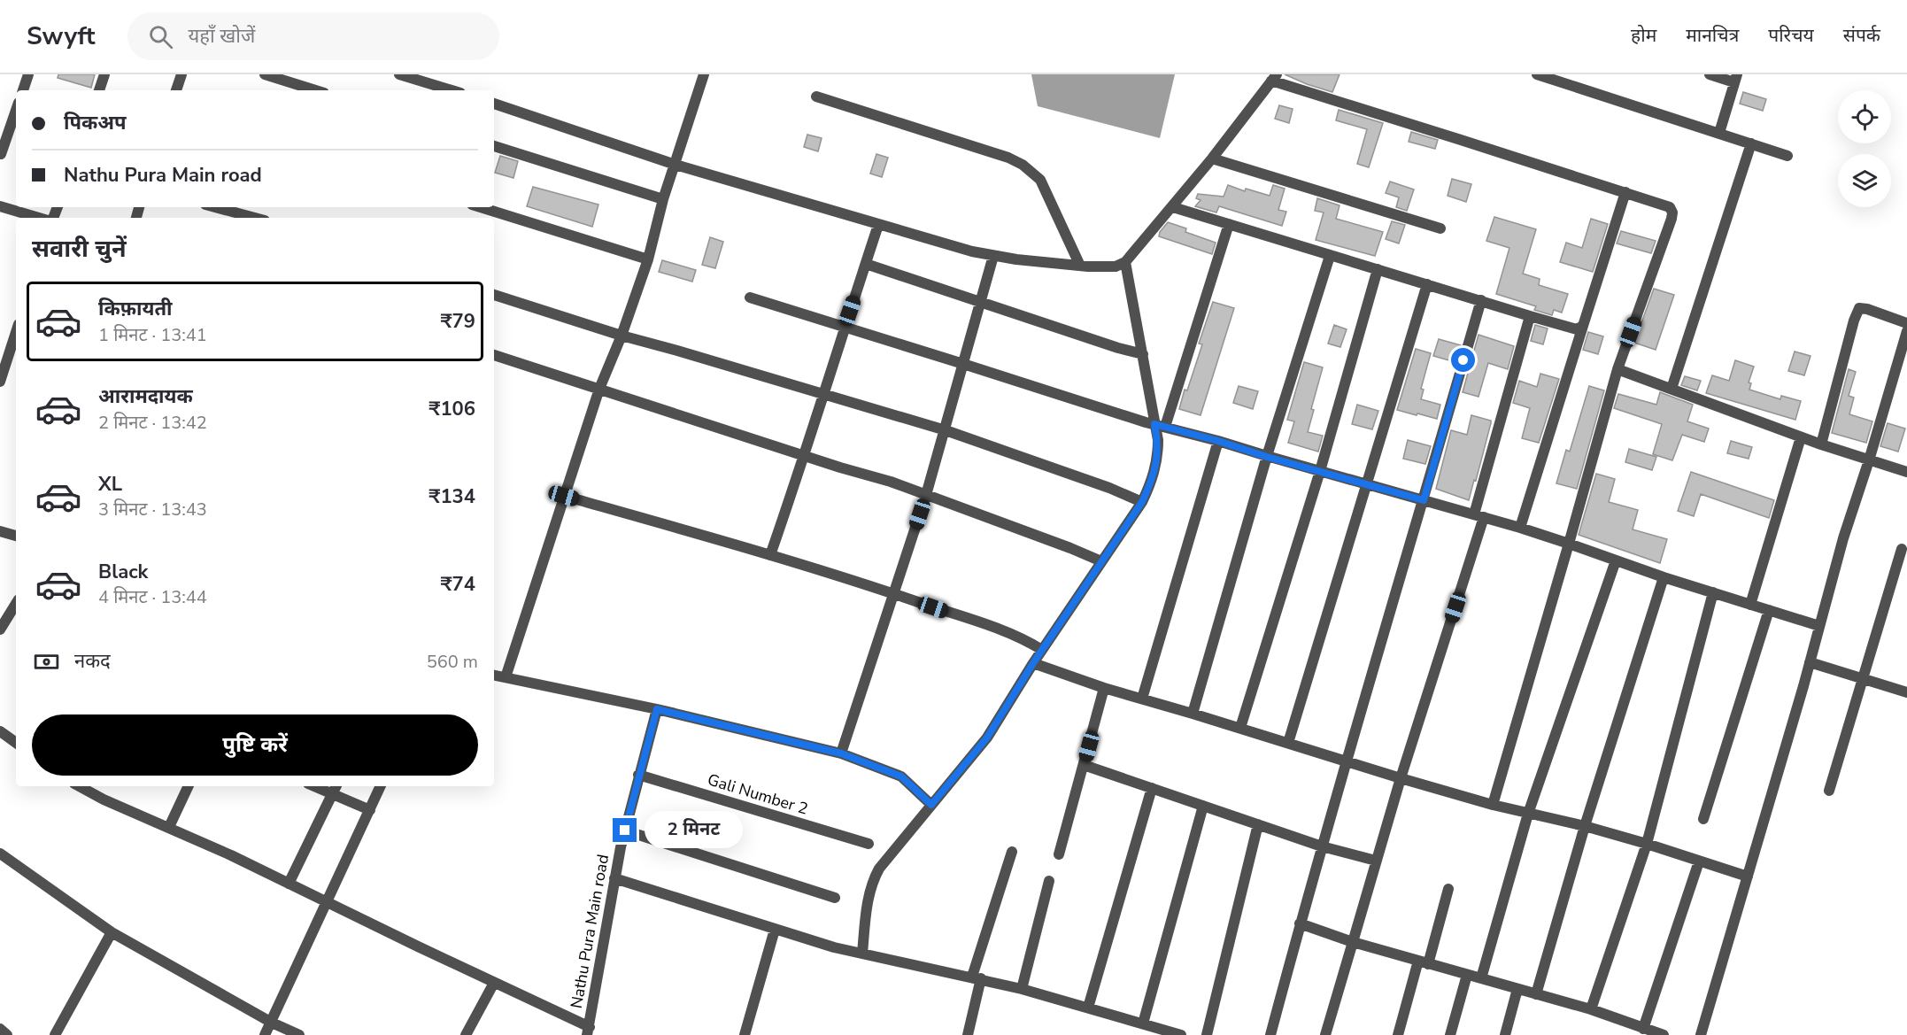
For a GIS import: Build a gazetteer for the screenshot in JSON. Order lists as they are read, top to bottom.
{
  "streets": {
    "street": ["Gali Number 2", "Nathu Pura Main road"]
  },
  "crossings": [
    ["Gali Number 2", "Nathu Pura Main road"]
  ],
  "page": {
    "header": "Swyft",
    "search": "यहाँ खोजें",
    "nav": [
      "होम",
      "मानचित्र",
      "परिचय",
      "संपर्क"
    ],
    "banner": ["पिकअप", "Nathu Pura Main road"],
    "heading": "सवारी चुनें",
    "list": [
      {
        "name": "किफ़ायती",
        "note": "1 मिनट · 13:41",
        "value": "₹79"
      },
      {
        "name": "आरामदायक",
        "note": "2 मिनट · 13:42",
        "value": "₹106"
      },
      {
        "name": "XL",
        "note": "3 मिनट · 13:43",
        "value": "₹134"
      },
      {
        "name": "Black",
        "note": "4 मिनट · 13:44",
        "value": "₹74"
      }
    ],
    "pay": ["नकद", "560 m"],
    "buttons": "पुष्टि करें",
    "bubble": "2 मिनट"
  }
}
